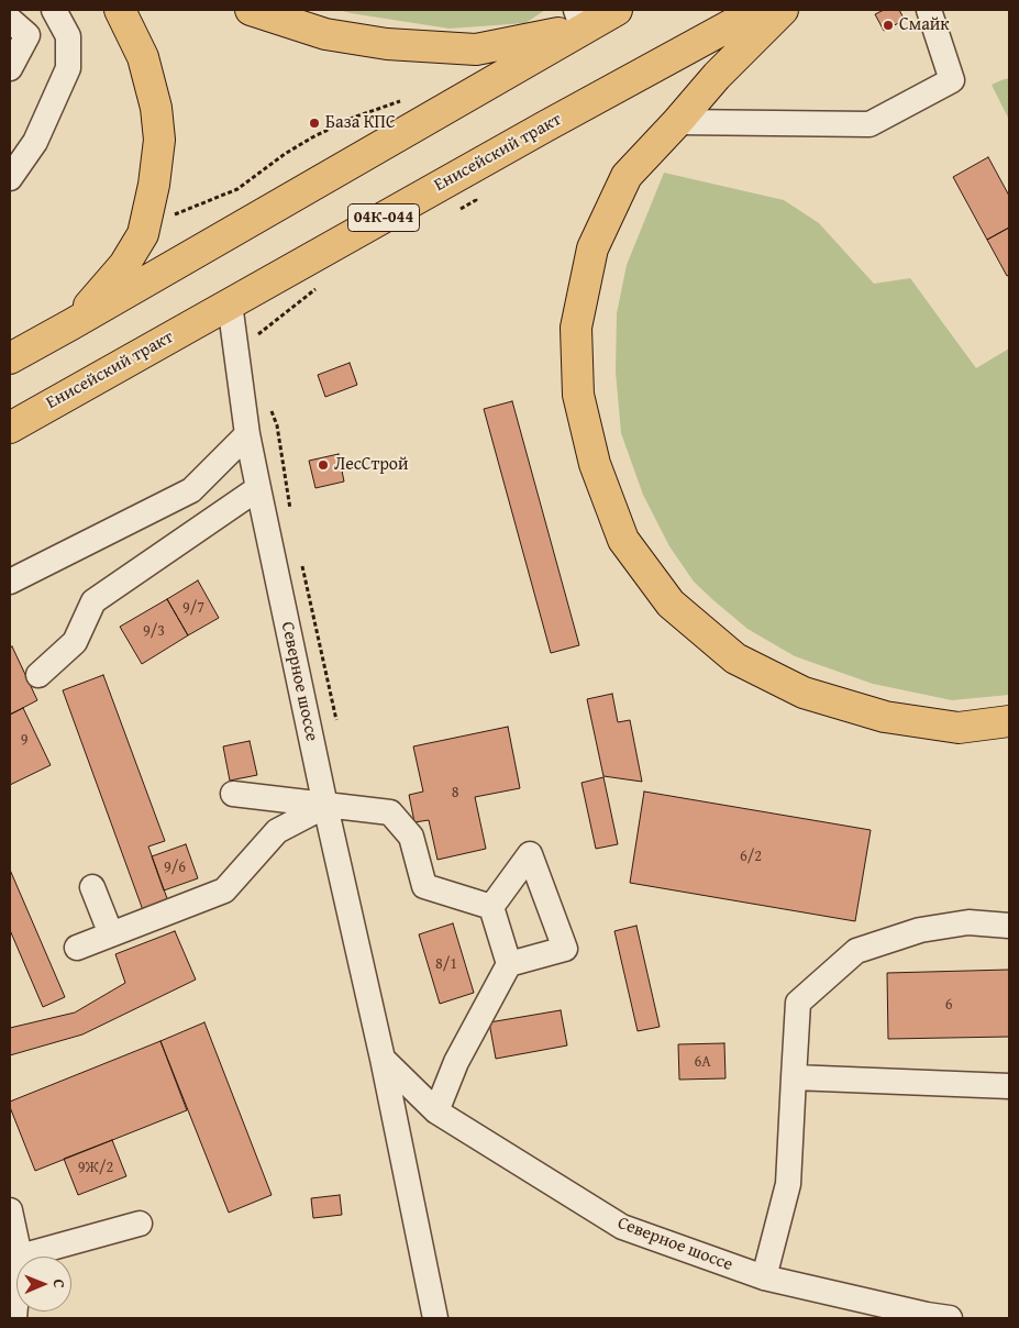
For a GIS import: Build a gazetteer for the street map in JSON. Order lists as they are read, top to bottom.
{
  "streets": {
    "main road": ["Енисейский тракт", "04К-044"],
    "street": ["Северное шоссе"]
  },
  "crossings": [
    ["Енисейский тракт", "Северное шоссе"]
  ],
  "places": ["Смайк", "База КПС", "ЛесСтрой"],
  "house_numbers": [
    "9/7",
    "9/3",
    "9",
    "8",
    "6/2",
    "9/6",
    "8/1",
    "6",
    "6А",
    "9Ж/2"
  ],
  "north": "right"
}
